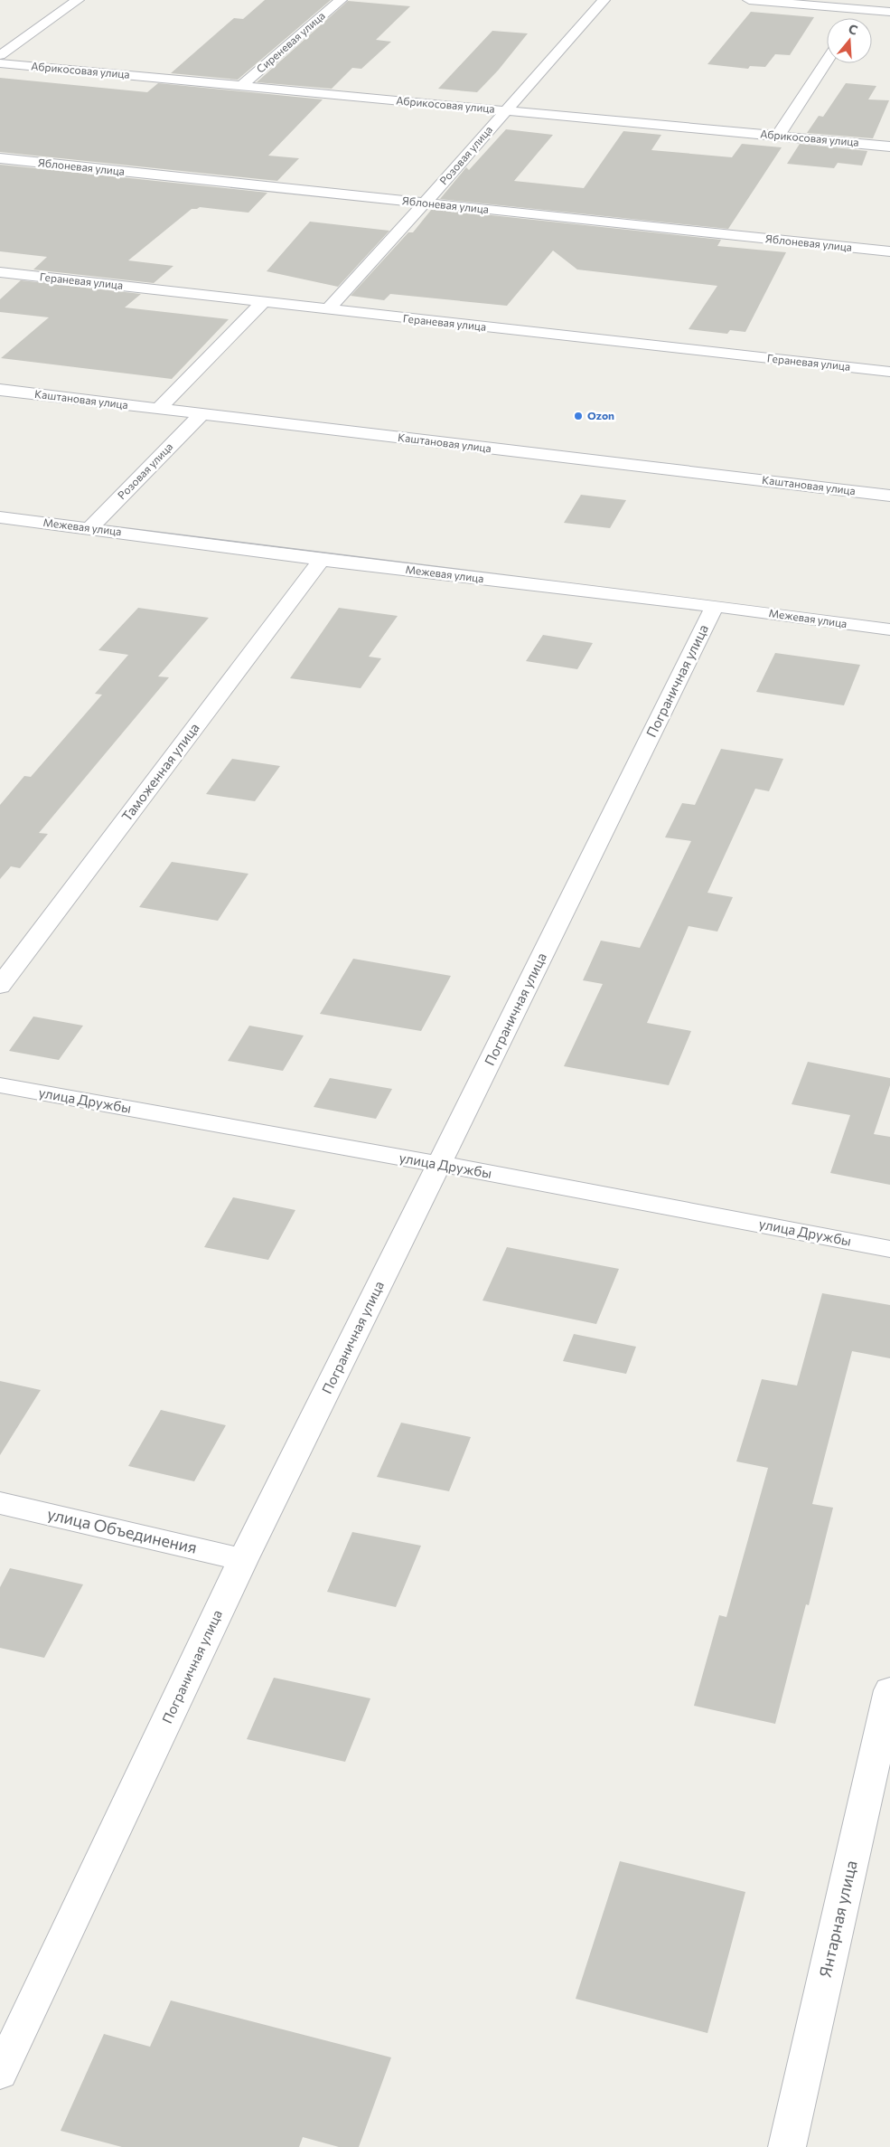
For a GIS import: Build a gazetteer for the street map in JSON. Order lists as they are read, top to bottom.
{
  "streets": {
    "street": [
      "Сиреневая улица",
      "Абрикосовая улица",
      "Розовая улица",
      "Яблоневая улица",
      "Гераневая улица",
      "Каштановая улица",
      "Межевая улица",
      "Пограничная улица",
      "Таможенная улица",
      "улица Дружбы",
      "улица Объединения",
      "Янтарная улица"
    ]
  },
  "crossings": [
    ["Сиреневая улица", "Абрикосовая улица"],
    ["Абрикосовая улица", "Розовая улица"],
    ["Розовая улица", "Яблоневая улица"],
    ["Розовая улица", "Гераневая улица"],
    ["Розовая улица", "Каштановая улица"],
    ["Розовая улица", "Межевая улица"],
    ["Межевая улица", "Пограничная улица"],
    ["Межевая улица", "Таможенная улица"],
    ["Пограничная улица", "улица Дружбы"],
    ["Пограничная улица", "улица Объединения"]
  ],
  "places": ["Ozon"],
  "north": "top"
}
